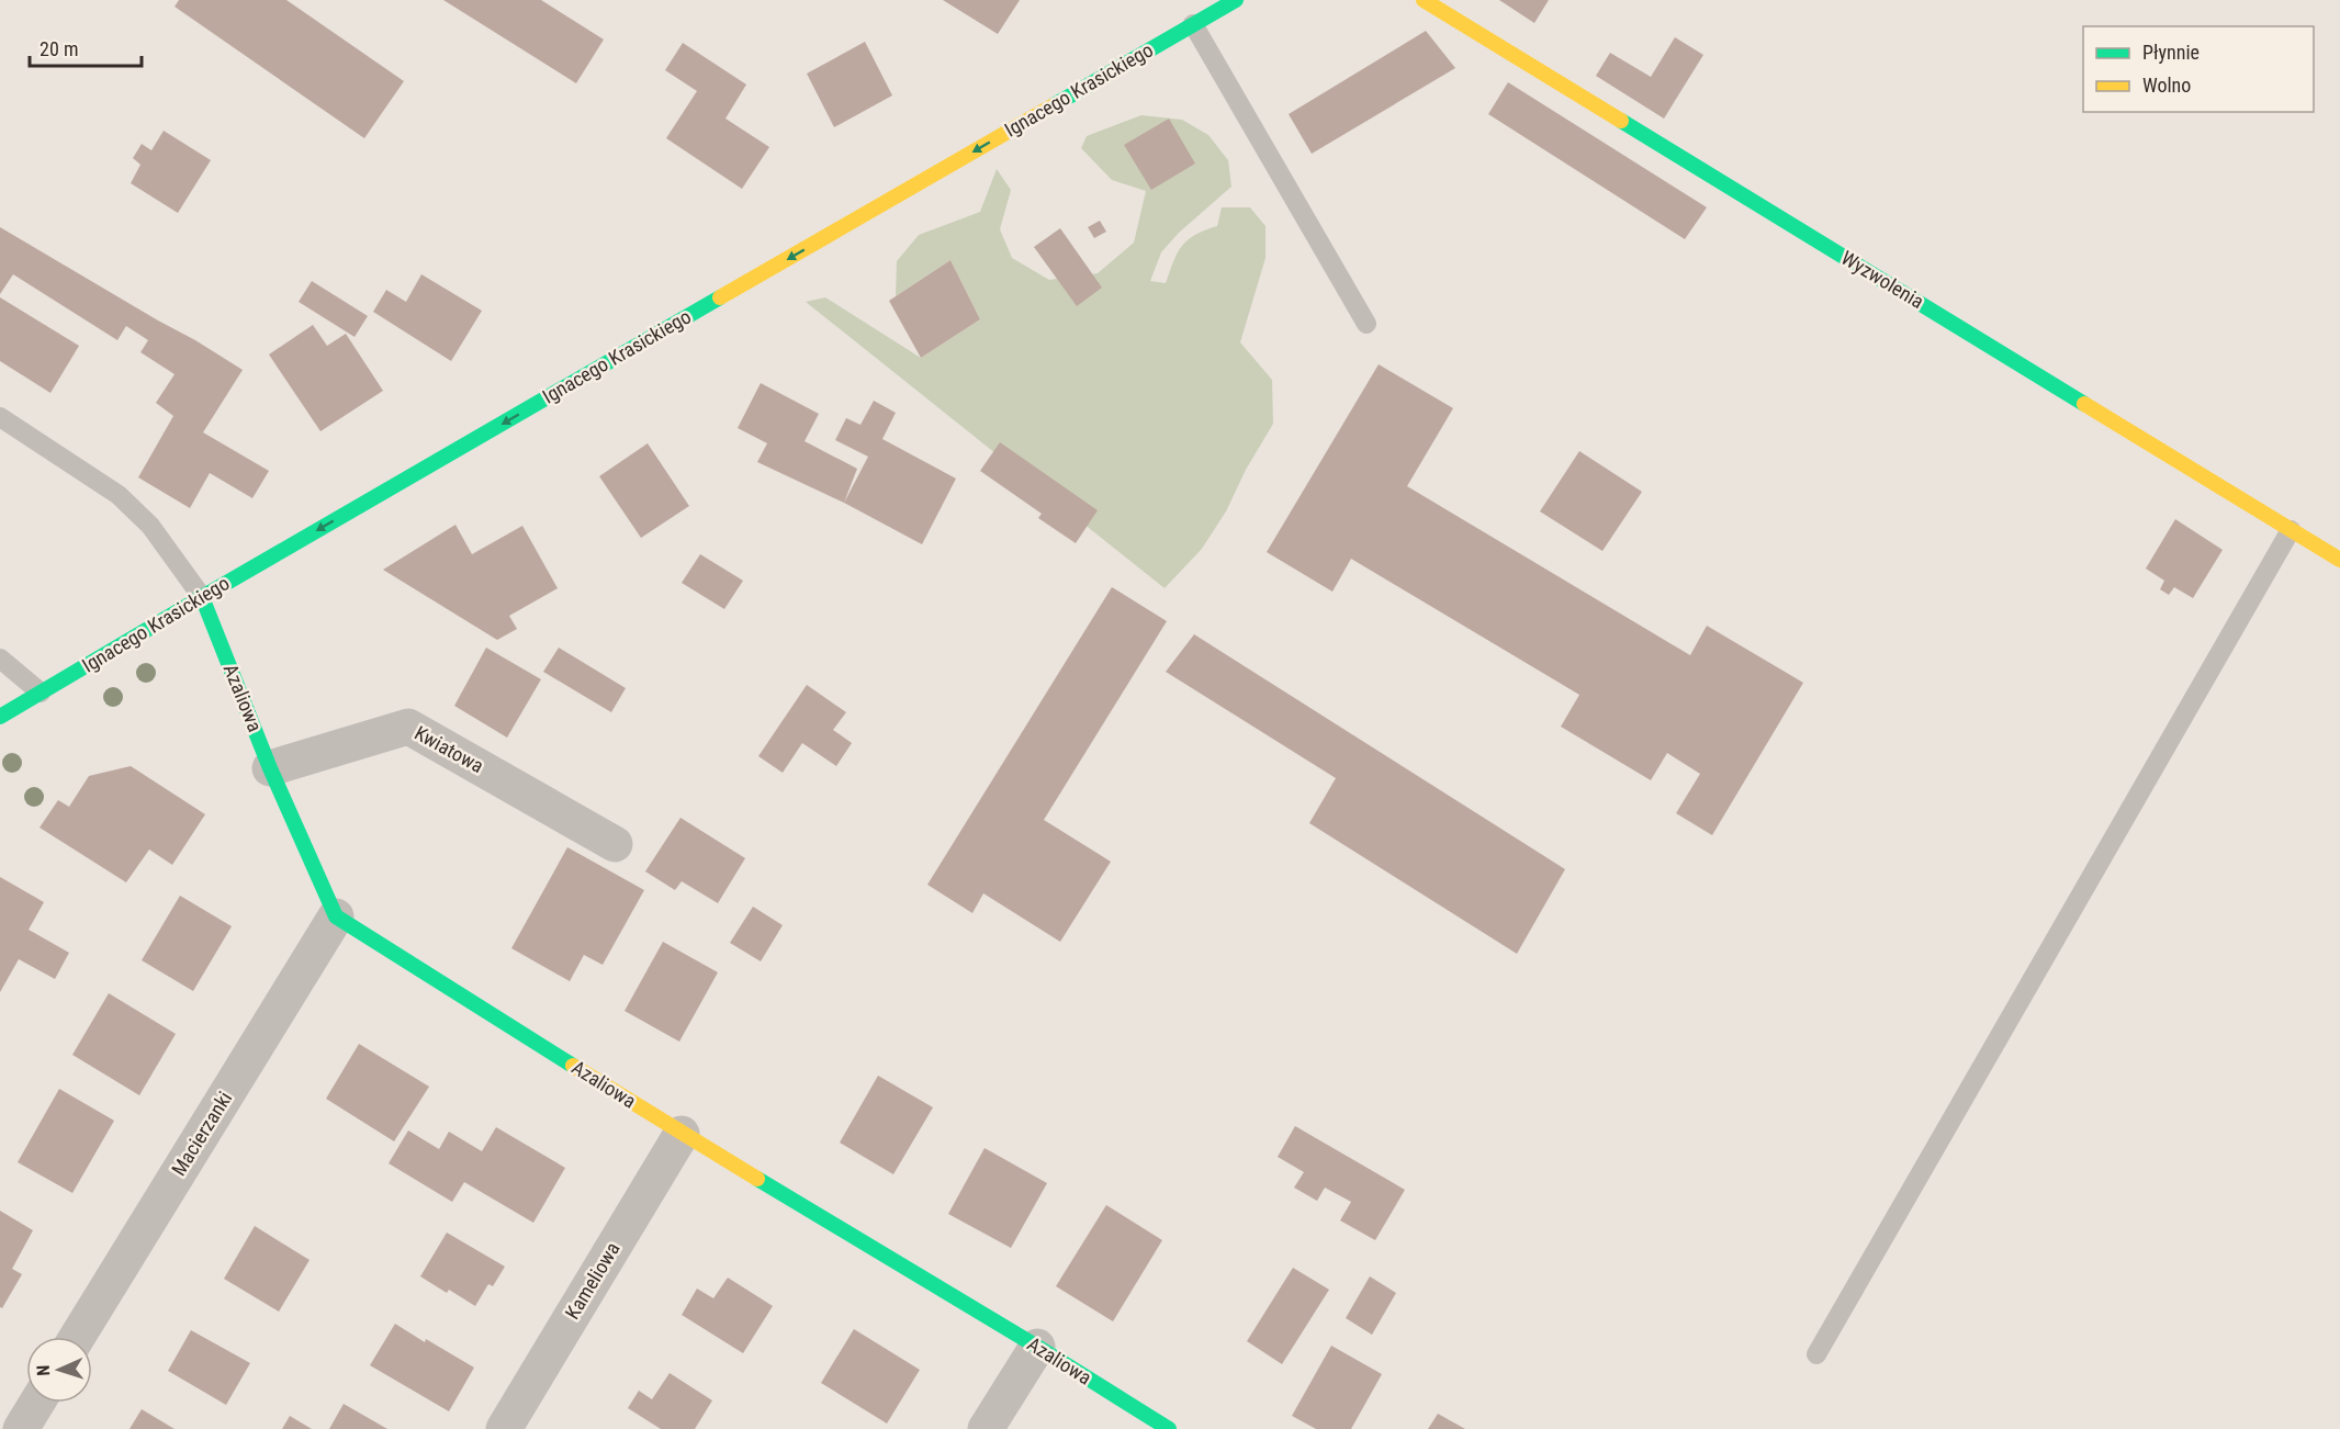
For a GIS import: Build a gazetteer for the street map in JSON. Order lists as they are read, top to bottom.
{
  "streets": {
    "street": [
      "Ignacego Krasickiego",
      "Wyzwolenia",
      "Azaliowa",
      "Kwiatowa",
      "Macierzanki",
      "Kameliowa"
    ]
  },
  "crossings": [
    ["Ignacego Krasickiego", "Azaliowa"],
    ["Azaliowa", "Kwiatowa"],
    ["Azaliowa", "Macierzanki"],
    ["Azaliowa", "Kameliowa"]
  ],
  "one_way": ["Ignacego Krasickiego"],
  "legend": ["Płynnie", "Wolno"],
  "scale_bar": "20 m",
  "north": "left"
}
